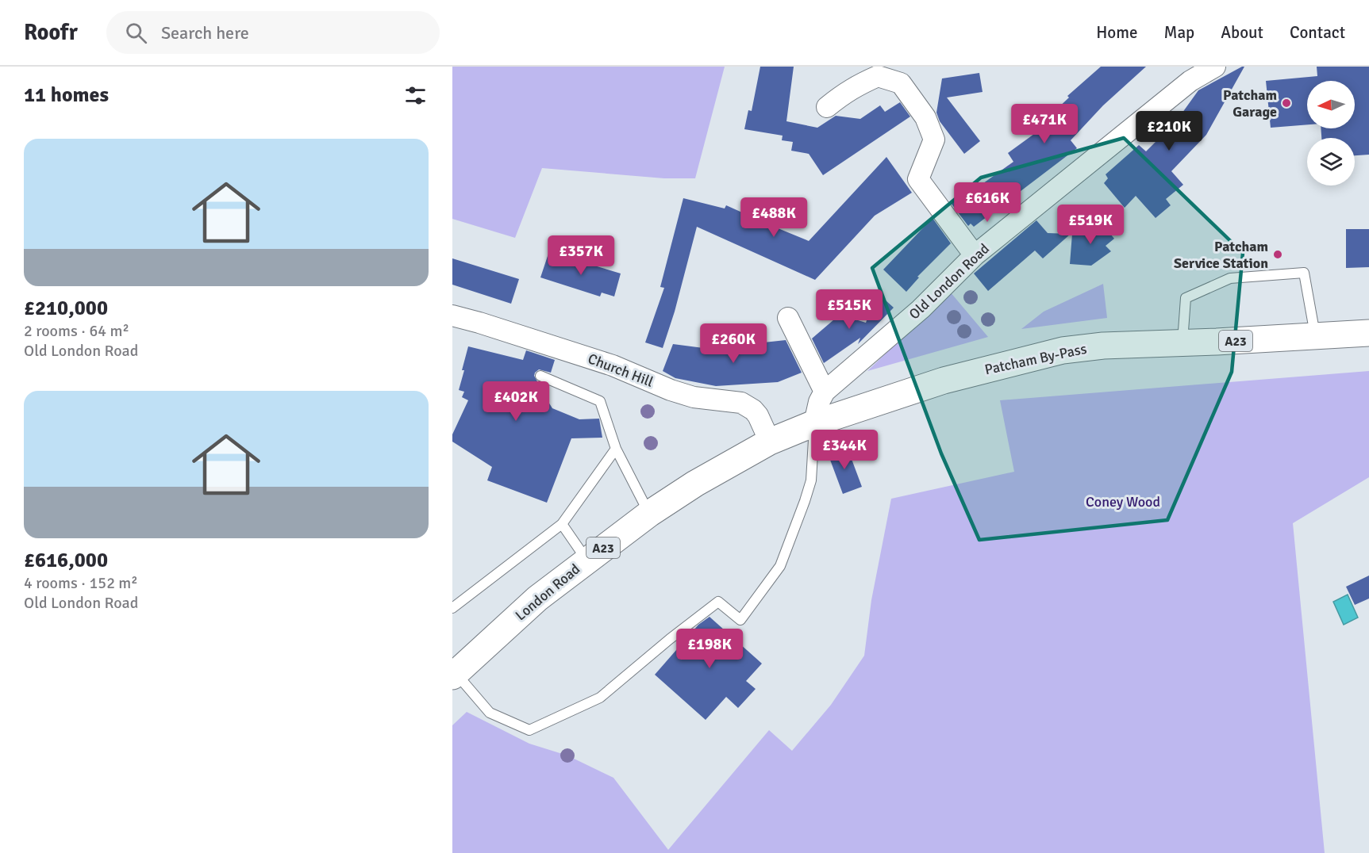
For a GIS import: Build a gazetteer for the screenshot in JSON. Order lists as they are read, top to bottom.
{
  "streets": {
    "highway": ["A23", "Patcham By-Pass", "London Road"],
    "street": ["Old London Road", "Church Hill"]
  },
  "crossings": [
    ["Old London Road", "Patcham By-Pass"],
    ["Patcham By-Pass", "Church Hill"],
    ["Patcham By-Pass", "London Road"],
    ["Church Hill", "London Road"]
  ],
  "parks": ["Coney Wood"],
  "places": ["Patcham Garage", "Patcham Service Station"],
  "north": "left",
  "page": {
    "header": "Roofr",
    "search": "Search here",
    "nav": [
      "Home",
      "Map",
      "About",
      "Contact"
    ],
    "heading": "11 homes",
    "price": [
      "£471K",
      "£210K",
      "£616K",
      "£488K",
      "£519K",
      "£357K",
      "£515K",
      "£260K",
      "£402K",
      "£344K",
      "£198K"
    ],
    "list": [
      {
        "name": "£210,000",
        "note": "2 rooms · 64 m² · Old London Road"
      },
      {
        "name": "£616,000",
        "note": "4 rooms · 152 m² · Old London Road"
      }
    ]
  }
}
